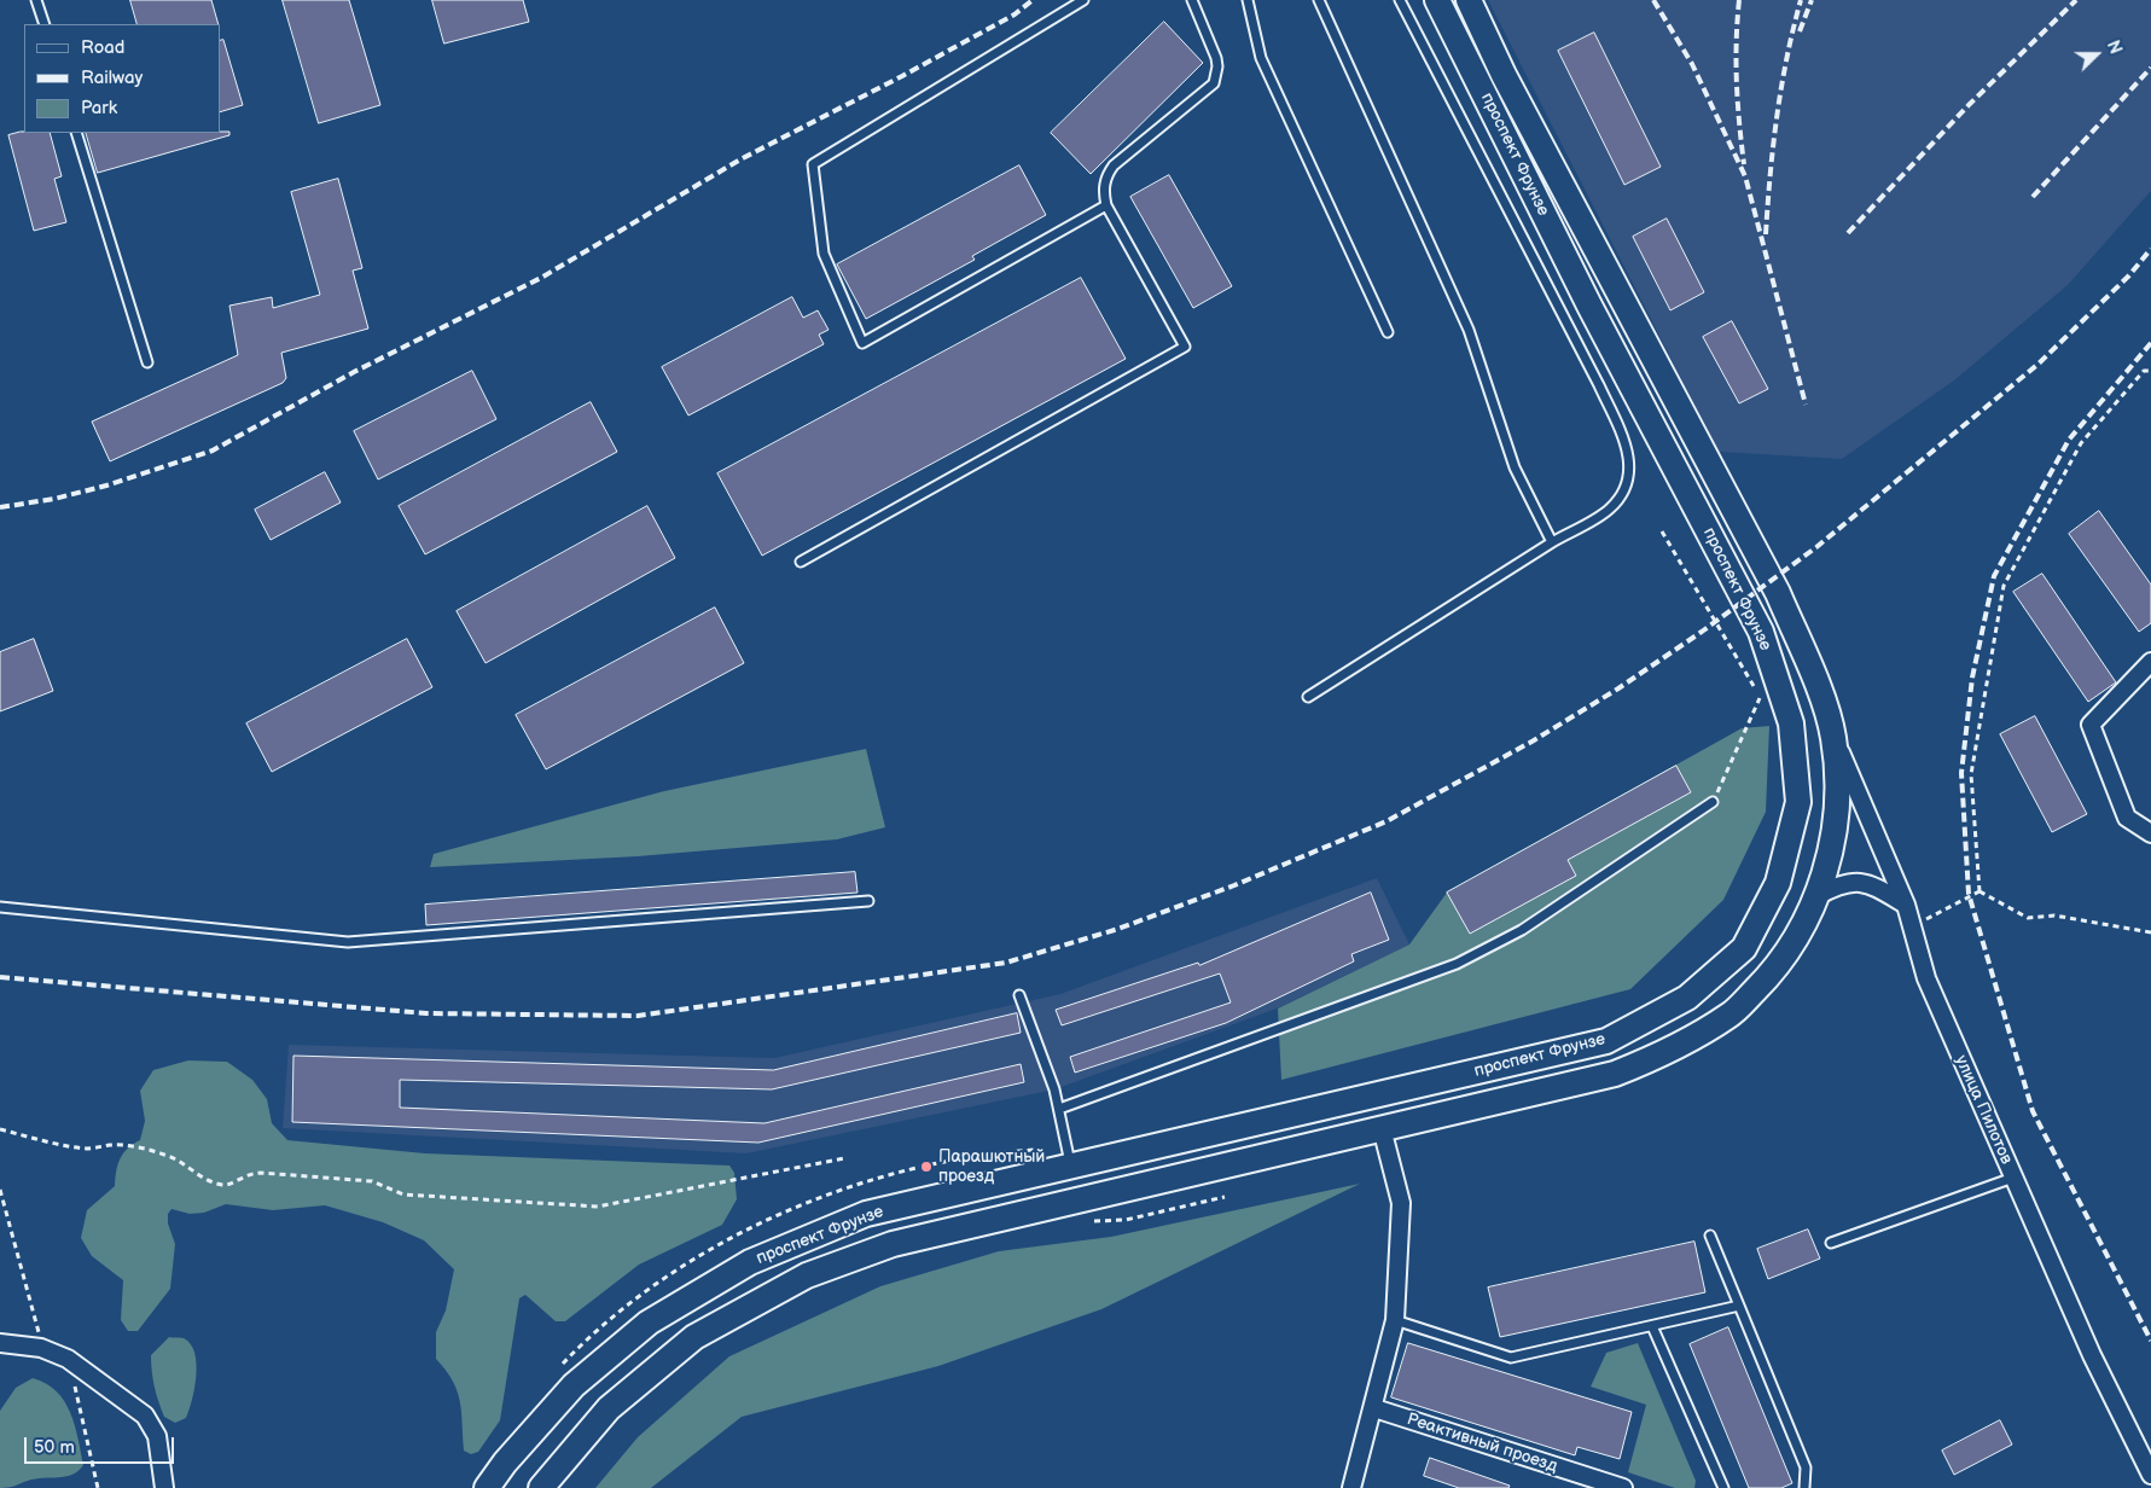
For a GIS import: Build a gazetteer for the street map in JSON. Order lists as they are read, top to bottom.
{
  "streets": {
    "main road": ["проспект Фрунзе"],
    "street": ["улица Пилотов", "Реактивный проезд"]
  },
  "crossings": [
    ["проспект Фрунзе", "улица Пилотов"]
  ],
  "places": ["Парашютный проезд"],
  "legend": ["Road", "Railway", "Park"],
  "scale_bar": "50 m",
  "north": "right"
}
